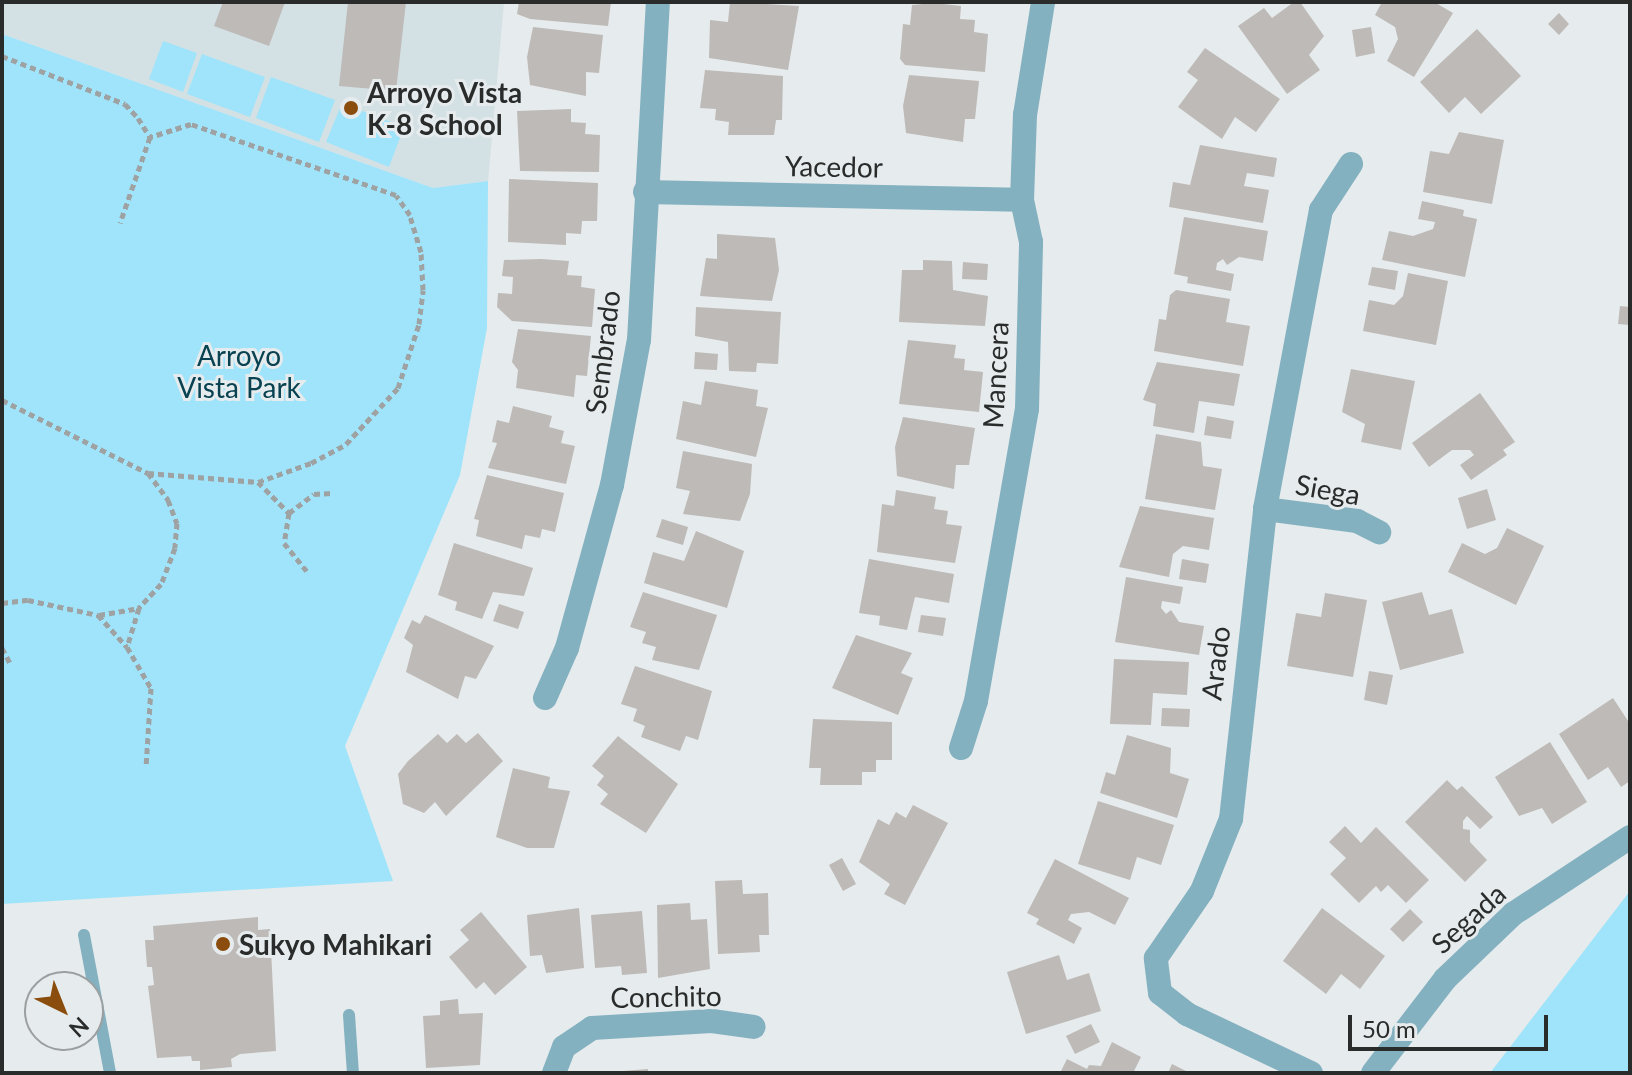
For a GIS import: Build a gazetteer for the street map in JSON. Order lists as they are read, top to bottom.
{
  "streets": {
    "street": [
      "Yacedor",
      "Sembrado",
      "Mancera",
      "Siega",
      "Arado",
      "Segada",
      "Conchito"
    ]
  },
  "crossings": [
    ["Yacedor", "Sembrado"],
    ["Yacedor", "Mancera"],
    ["Siega", "Arado"]
  ],
  "parks": ["Arroyo Vista Park"],
  "places": ["Arroyo Vista K-8 School", "Sukyo Mahikari"],
  "scale_bar": "50 m",
  "north": "bottom right"
}
